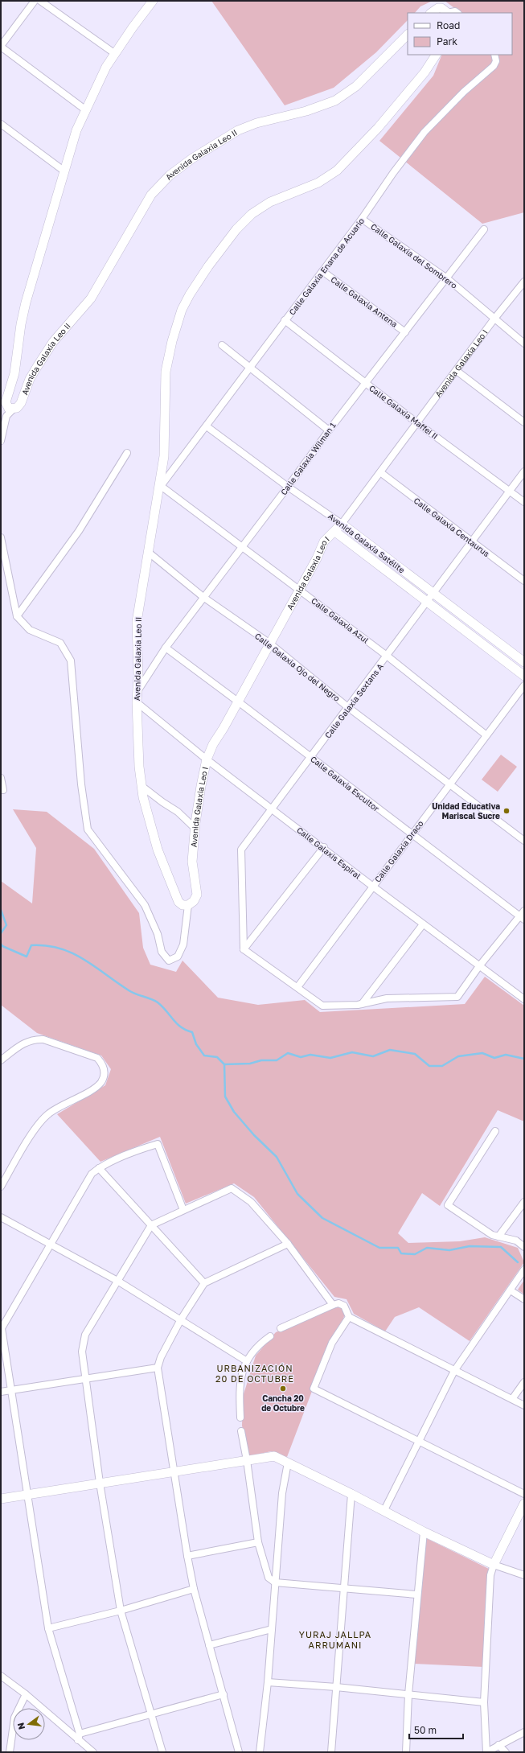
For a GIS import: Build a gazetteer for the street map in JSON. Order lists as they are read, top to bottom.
{
  "streets": {
    "street": [
      "Avenida Galaxia Leo II",
      "Calle Galaxia del Sombrero",
      "Calle Galaxia Enana de Acuario",
      "Calle Galaxia Antena",
      "Avenida Galaxia Leo I",
      "Calle Galaxia Maffei II",
      "Calle Galaxia Wilman 1",
      "Calle Galaxia Centaurus",
      "Avenida Galaxia Satélite",
      "Calle Galaxia Azul",
      "Calle Galaxia Ojo del Negro",
      "Calle Galaxia Sextans A",
      "Calle Galaxia Escultor",
      "Calle Galaxia Draco",
      "Calle Galaxis Espiral"
    ]
  },
  "crossings": [
    ["Avenida Galaxia Leo II", "Calle Galaxia Enana de Acuario"],
    ["Avenida Galaxia Leo II", "Avenida Galaxia Leo I"],
    ["Avenida Galaxia Leo II", "Calle Galaxia Wilman 1"],
    ["Avenida Galaxia Leo II", "Calle Galaxia Azul"],
    ["Avenida Galaxia Leo II", "Calle Galaxia Ojo del Negro"],
    ["Avenida Galaxia Leo II", "Calle Galaxis Espiral"],
    ["Calle Galaxia del Sombrero", "Calle Galaxia Enana de Acuario"],
    ["Calle Galaxia del Sombrero", "Avenida Galaxia Leo I"],
    ["Calle Galaxia del Sombrero", "Calle Galaxia Wilman 1"],
    ["Calle Galaxia Enana de Acuario", "Calle Galaxia Antena"],
    ["Calle Galaxia Enana de Acuario", "Calle Galaxia Maffei II"],
    ["Calle Galaxia Enana de Acuario", "Avenida Galaxia Satélite"],
    ["Calle Galaxia Enana de Acuario", "Calle Galaxia Azul"],
    ["Calle Galaxia Antena", "Calle Galaxia Wilman 1"],
    ["Avenida Galaxia Leo I", "Calle Galaxia Maffei II"],
    ["Avenida Galaxia Leo I", "Calle Galaxia Centaurus"],
    ["Avenida Galaxia Leo I", "Avenida Galaxia Satélite"],
    ["Avenida Galaxia Leo I", "Calle Galaxia Azul"],
    ["Avenida Galaxia Leo I", "Calle Galaxia Ojo del Negro"],
    ["Avenida Galaxia Leo I", "Calle Galaxia Escultor"],
    ["Avenida Galaxia Leo I", "Calle Galaxis Espiral"],
    ["Calle Galaxia Maffei II", "Calle Galaxia Wilman 1"],
    ["Calle Galaxia Maffei II", "Calle Galaxia Sextans A"],
    ["Calle Galaxia Wilman 1", "Avenida Galaxia Satélite"],
    ["Calle Galaxia Wilman 1", "Calle Galaxia Azul"],
    ["Calle Galaxia Wilman 1", "Calle Galaxia Ojo del Negro"],
    ["Calle Galaxia Wilman 1", "Calle Galaxia Escultor"],
    ["Calle Galaxia Centaurus", "Calle Galaxia Sextans A"],
    ["Avenida Galaxia Satélite", "Calle Galaxia Sextans A"],
    ["Calle Galaxia Azul", "Calle Galaxia Sextans A"],
    ["Calle Galaxia Azul", "Calle Galaxia Draco"],
    ["Calle Galaxia Ojo del Negro", "Calle Galaxia Sextans A"],
    ["Calle Galaxia Ojo del Negro", "Calle Galaxia Draco"],
    ["Calle Galaxia Sextans A", "Calle Galaxia Escultor"],
    ["Calle Galaxia Sextans A", "Calle Galaxis Espiral"],
    ["Calle Galaxia Escultor", "Calle Galaxia Draco"],
    ["Calle Galaxia Draco", "Calle Galaxis Espiral"]
  ],
  "districts": ["URBANIZACIÓN 20 DE OCTUBRE", "YURAJ JALLPA ARRUMANI"],
  "places": ["Unidad Educativa Mariscal Sucre", "Cancha 20 de Octubre"],
  "legend": ["Road", "Park"],
  "scale_bar": "50 m",
  "north": "left"
}
